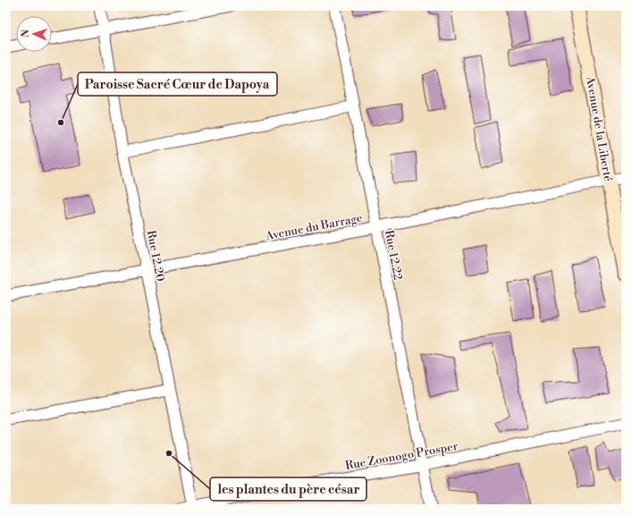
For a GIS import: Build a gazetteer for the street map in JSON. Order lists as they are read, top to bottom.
{
  "streets": {
    "main road": ["Avenue de la Liberté"],
    "street": [
      "Avenue du Barrage",
      "Rue 12.22",
      "Rue 12.20",
      "Rue Zoonogo Prosper"
    ]
  },
  "crossings": [
    ["Avenue de la Liberté", "Avenue du Barrage"],
    ["Avenue du Barrage", "Rue 12.22"],
    ["Avenue du Barrage", "Rue 12.20"],
    ["Rue 12.22", "Rue Zoonogo Prosper"],
    ["Rue 12.20", "Rue Zoonogo Prosper"]
  ],
  "places": ["Paroisse Sacré Cœur de Dapoya", "les plantes du père césar"],
  "north": "left"
}
